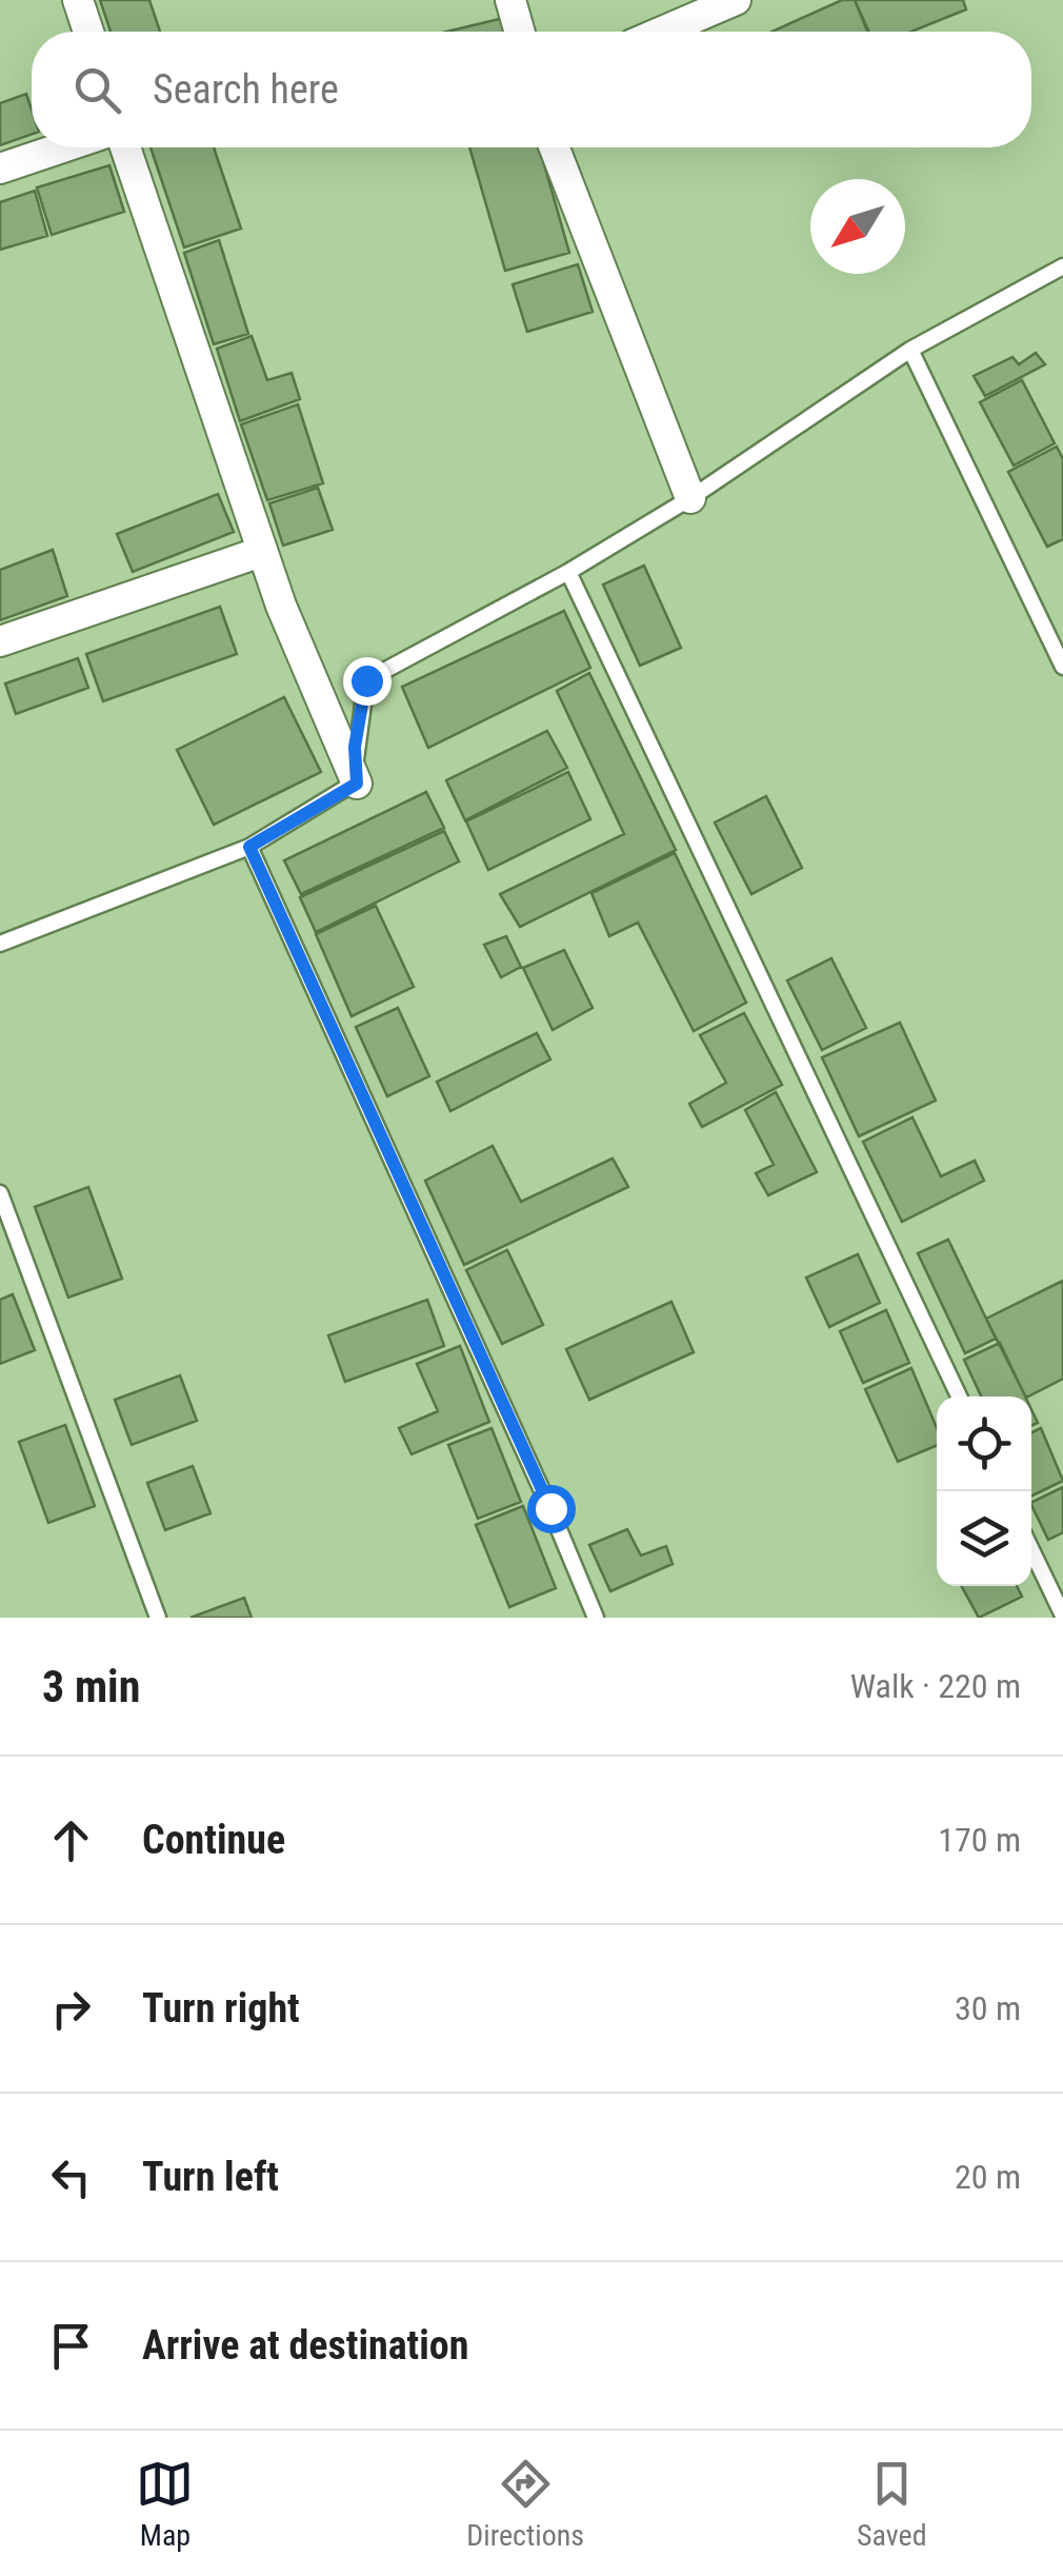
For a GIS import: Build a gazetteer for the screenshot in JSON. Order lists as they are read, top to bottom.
{
  "north": "bottom left",
  "page": {
    "search": "Search here",
    "heading": ["3 min", "Walk · 220 m"],
    "list": [
      ["Continue", "170 m"],
      ["Turn right", "30 m"],
      ["Turn left", "20 m"],
      "Arrive at destination"
    ],
    "nav": ["Map", "Directions", "Saved"]
  }
}
